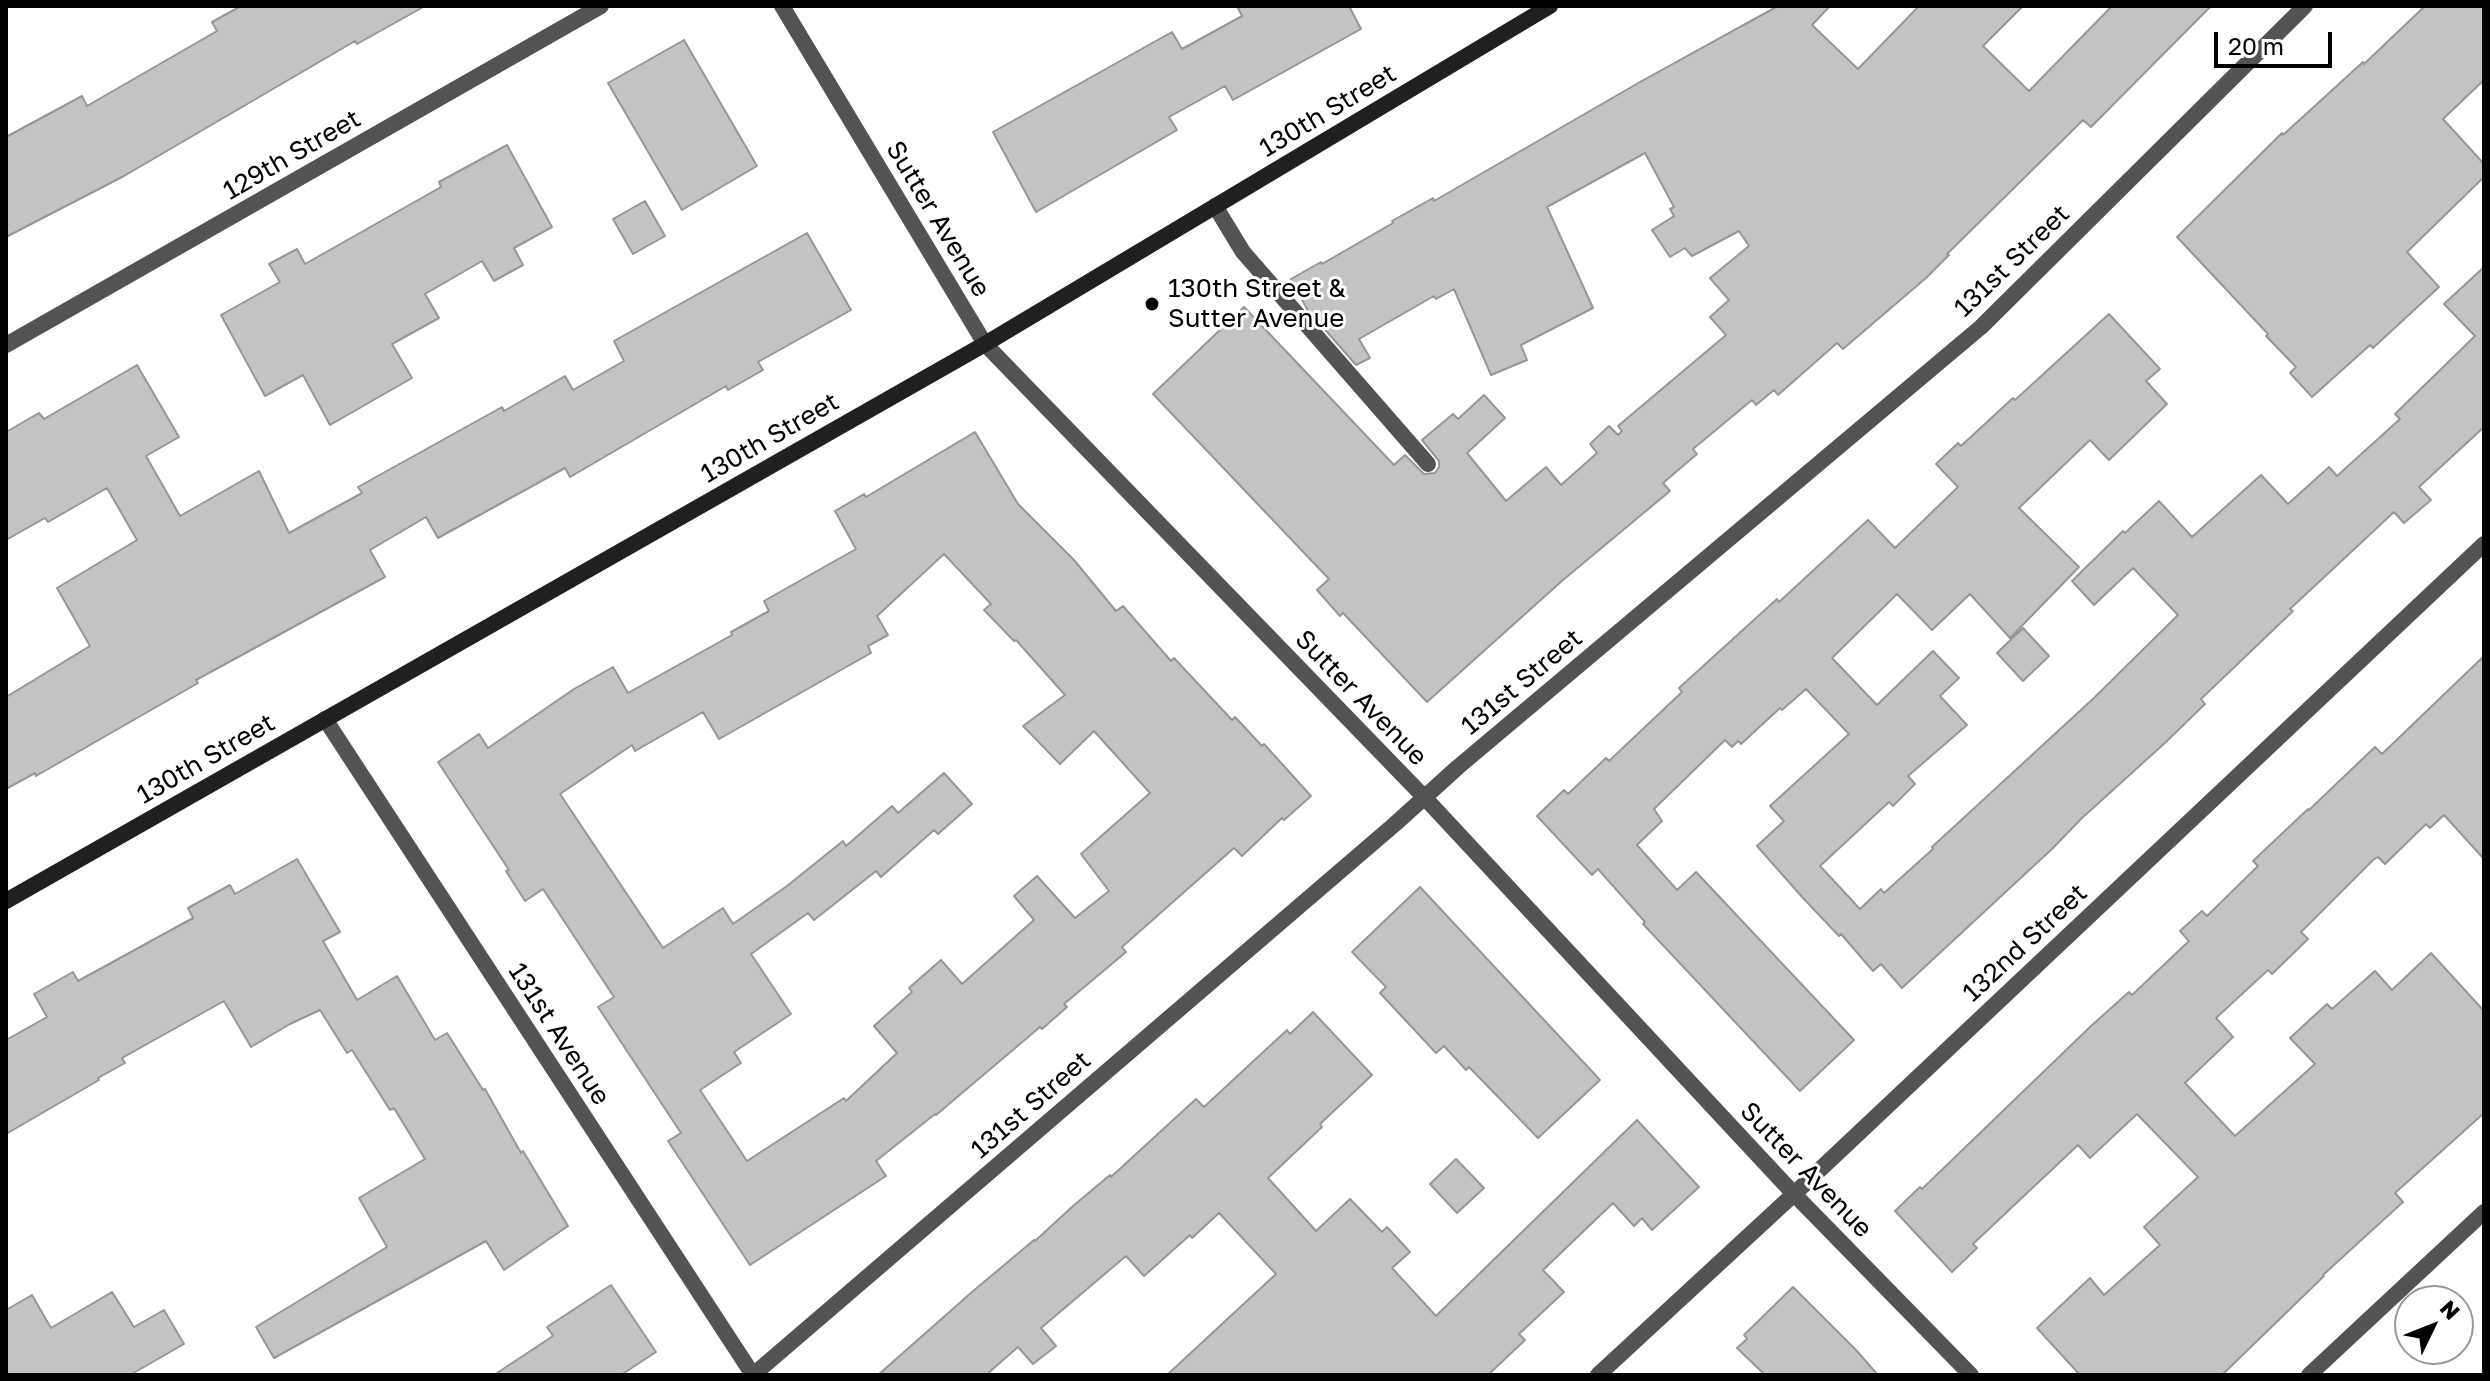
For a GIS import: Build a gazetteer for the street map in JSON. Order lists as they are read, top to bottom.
{
  "streets": {
    "street": [
      "130th Street",
      "129th Street",
      "Sutter Avenue",
      "131st Street",
      "132nd Street",
      "131st Avenue"
    ]
  },
  "crossings": [
    ["130th Street", "Sutter Avenue"],
    ["130th Street", "131st Avenue"],
    ["Sutter Avenue", "131st Street"],
    ["Sutter Avenue", "132nd Street"],
    ["131st Street", "131st Avenue"]
  ],
  "places": ["130th Street & Sutter Avenue"],
  "scale_bar": "20 m",
  "north": "top right"
}
